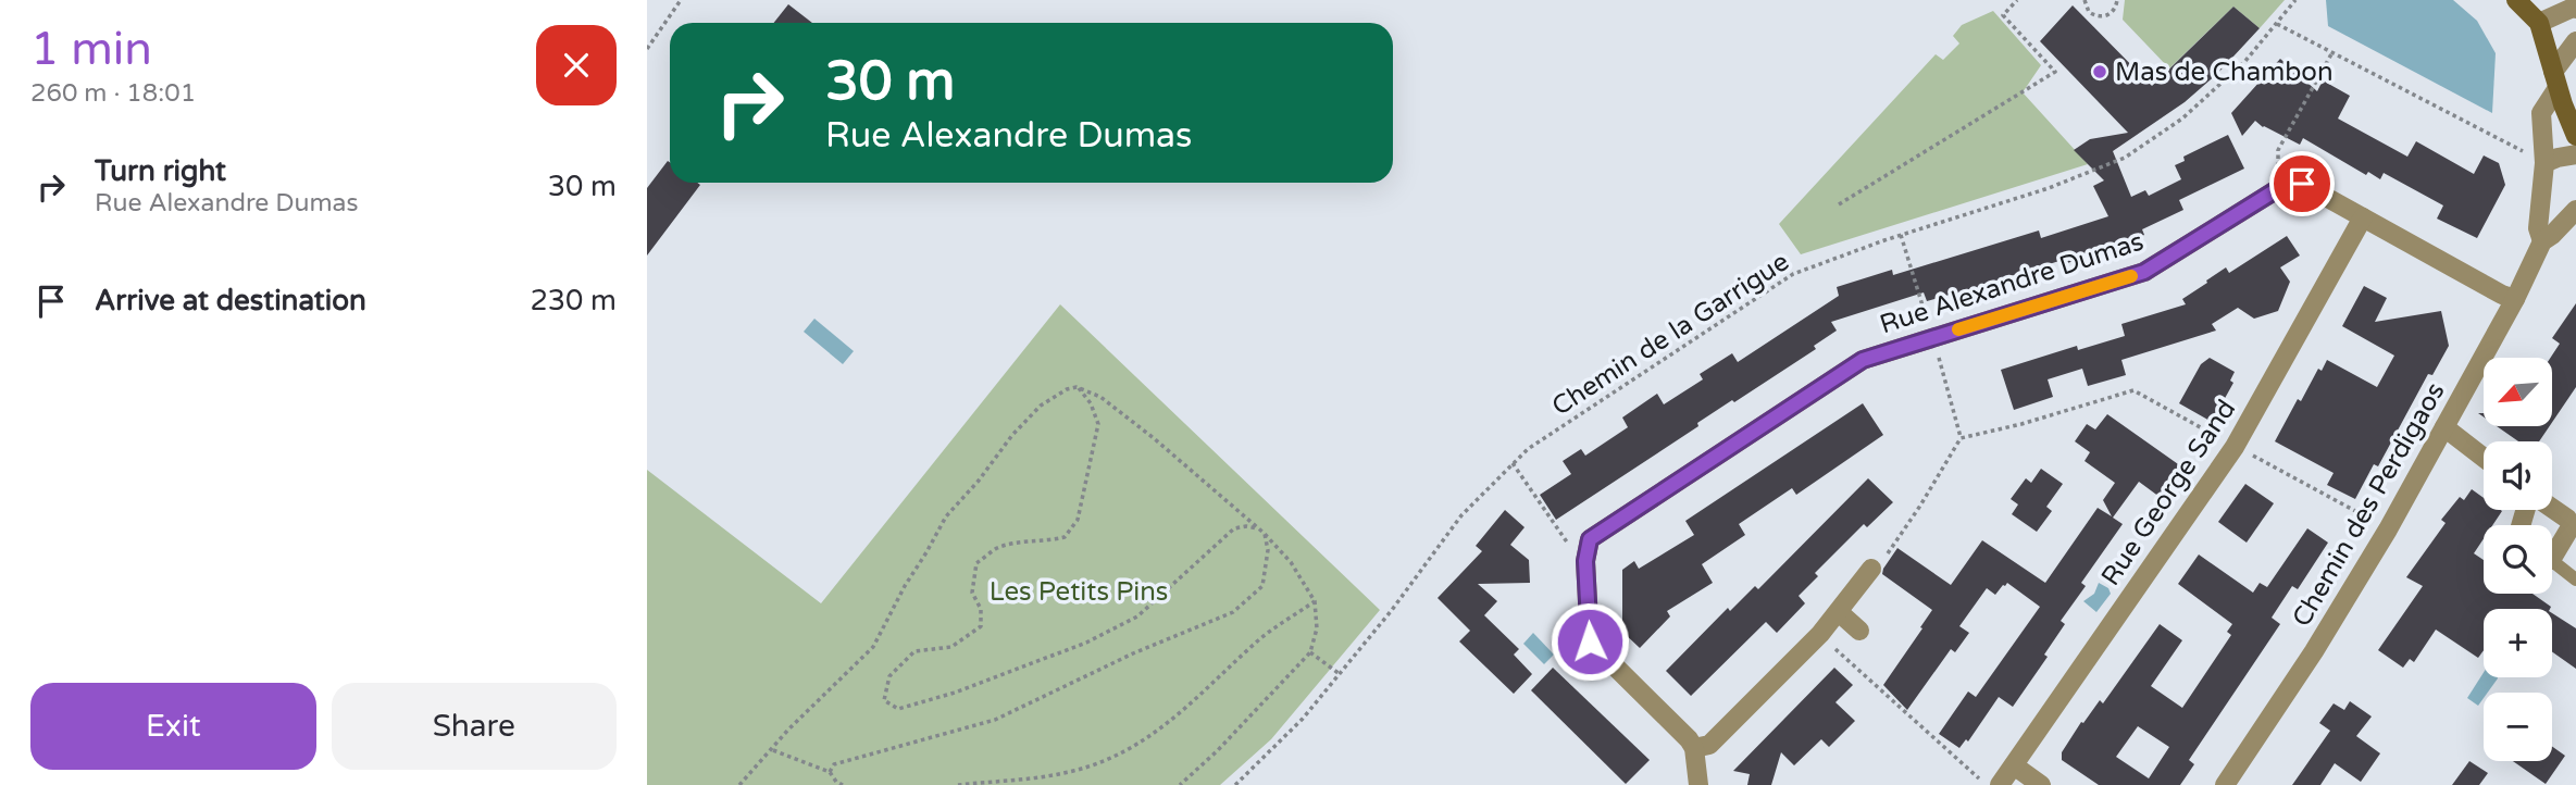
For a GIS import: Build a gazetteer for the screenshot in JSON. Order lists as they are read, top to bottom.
{
  "streets": {
    "street": ["Rue Alexandre Dumas", "Rue George Sand", "Chemin des Perdigaos"],
    "path": ["Chemin de la Garrigue"]
  },
  "parks": ["Les Petits Pins"],
  "places": ["Mas de Chambon"],
  "north": "bottom left",
  "page": {
    "heading": ["1 min", "260 m · 18:01"],
    "turn": ["30 m", "Rue Alexandre Dumas"],
    "list": [
      {
        "name": "Turn right",
        "note": "Rue Alexandre Dumas",
        "value": "30 m"
      },
      {
        "name": "Arrive at destination",
        "value": "230 m"
      }
    ],
    "map_buttons": ["+", "−"],
    "buttons": ["Exit", "Share"]
  }
}
